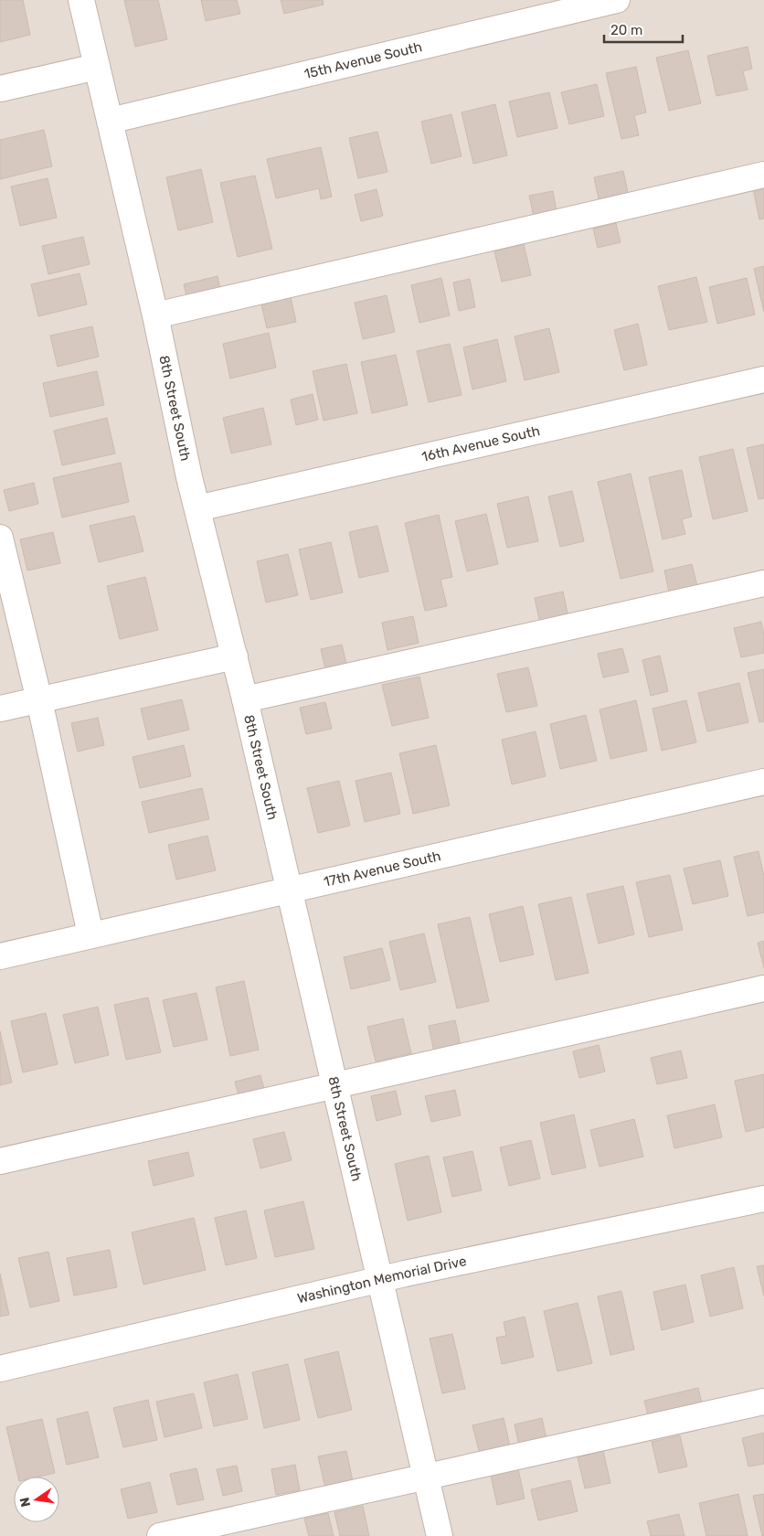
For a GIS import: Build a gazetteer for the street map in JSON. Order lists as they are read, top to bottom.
{
  "streets": {
    "street": [
      "15th Avenue South",
      "8th Street South",
      "16th Avenue South",
      "17th Avenue South",
      "Washington Memorial Drive"
    ]
  },
  "crossings": [
    ["15th Avenue South", "8th Street South"],
    ["8th Street South", "16th Avenue South"],
    ["8th Street South", "17th Avenue South"],
    ["8th Street South", "Washington Memorial Drive"]
  ],
  "scale_bar": "20 m",
  "north": "left"
}
